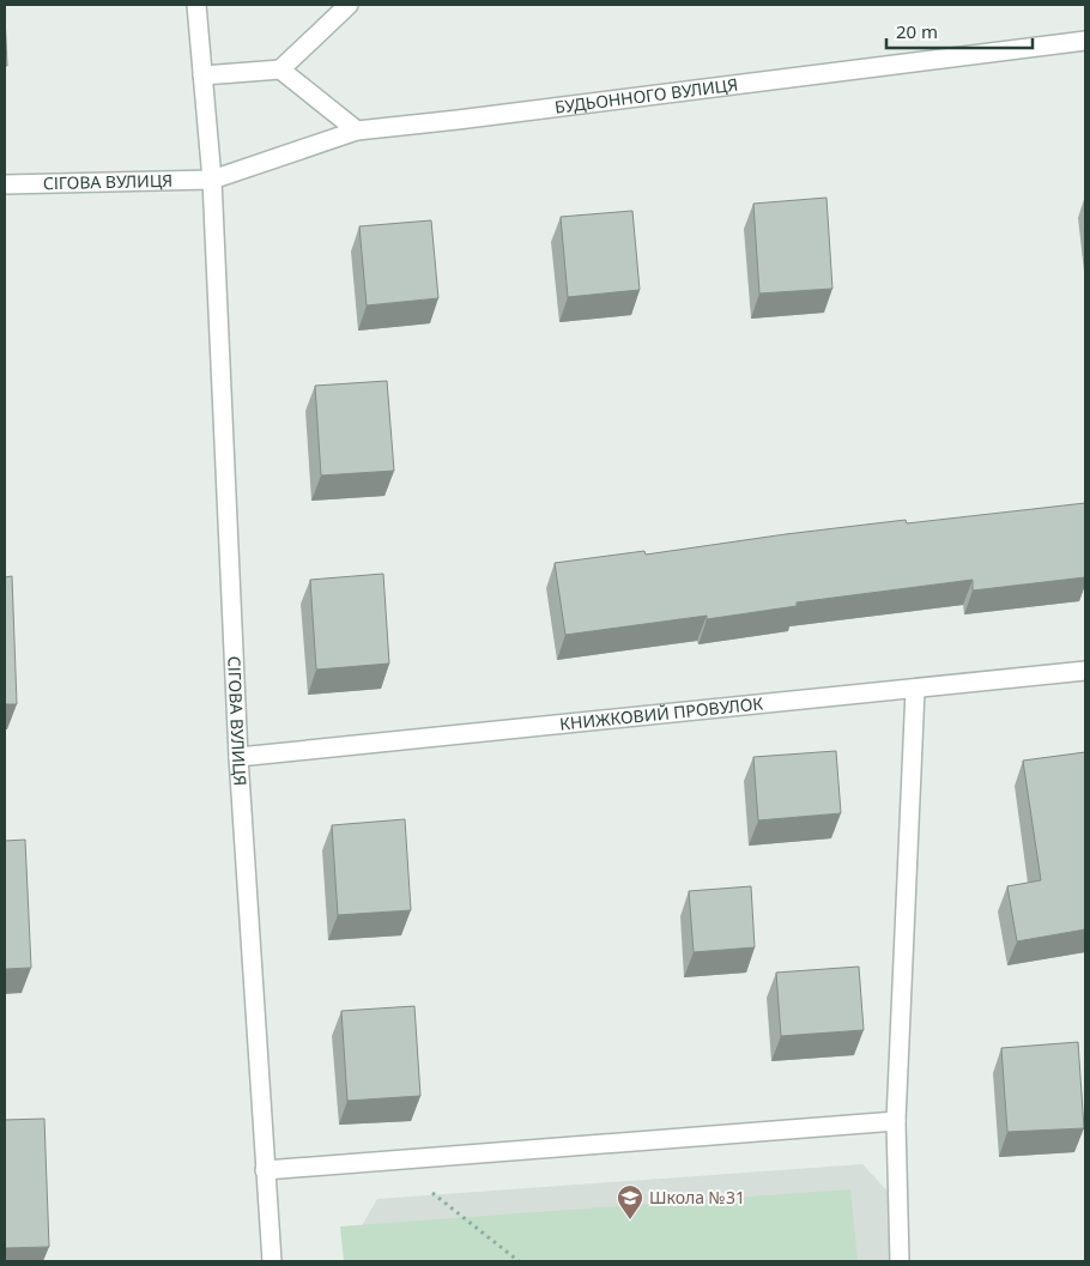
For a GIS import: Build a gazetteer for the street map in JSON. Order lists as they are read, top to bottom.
{
  "streets": {
    "street": ["БУДЬОННОГО ВУЛИЦЯ", "СІГОВА ВУЛИЦЯ", "КНИЖКОВИЙ ПРОВУЛОК"]
  },
  "crossings": [
    ["БУДЬОННОГО ВУЛИЦЯ", "СІГОВА ВУЛИЦЯ"],
    ["СІГОВА ВУЛИЦЯ", "КНИЖКОВИЙ ПРОВУЛОК"]
  ],
  "places": {
    "school or university": ["Школа №31"]
  },
  "scale_bar": "20 m"
}
